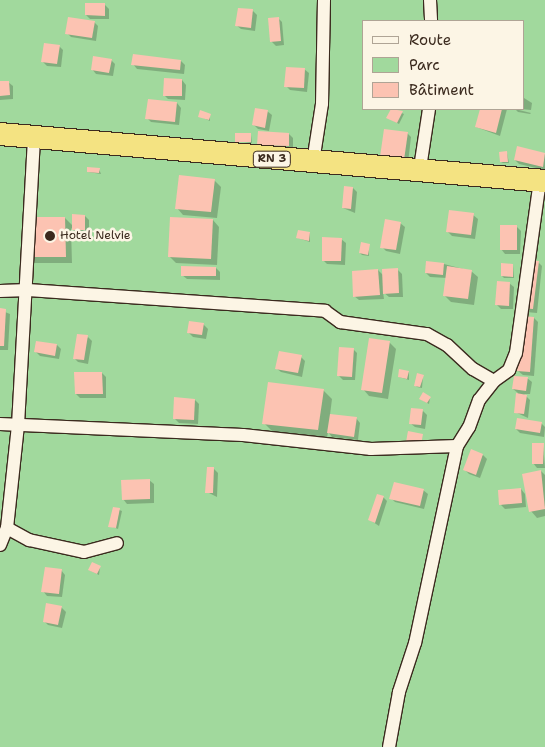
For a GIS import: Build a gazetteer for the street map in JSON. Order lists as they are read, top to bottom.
{
  "streets": {
    "highway": ["RN 3"]
  },
  "places": ["Hotel Nelvie"],
  "legend": ["Route", "Parc", "Bâtiment"]
}
